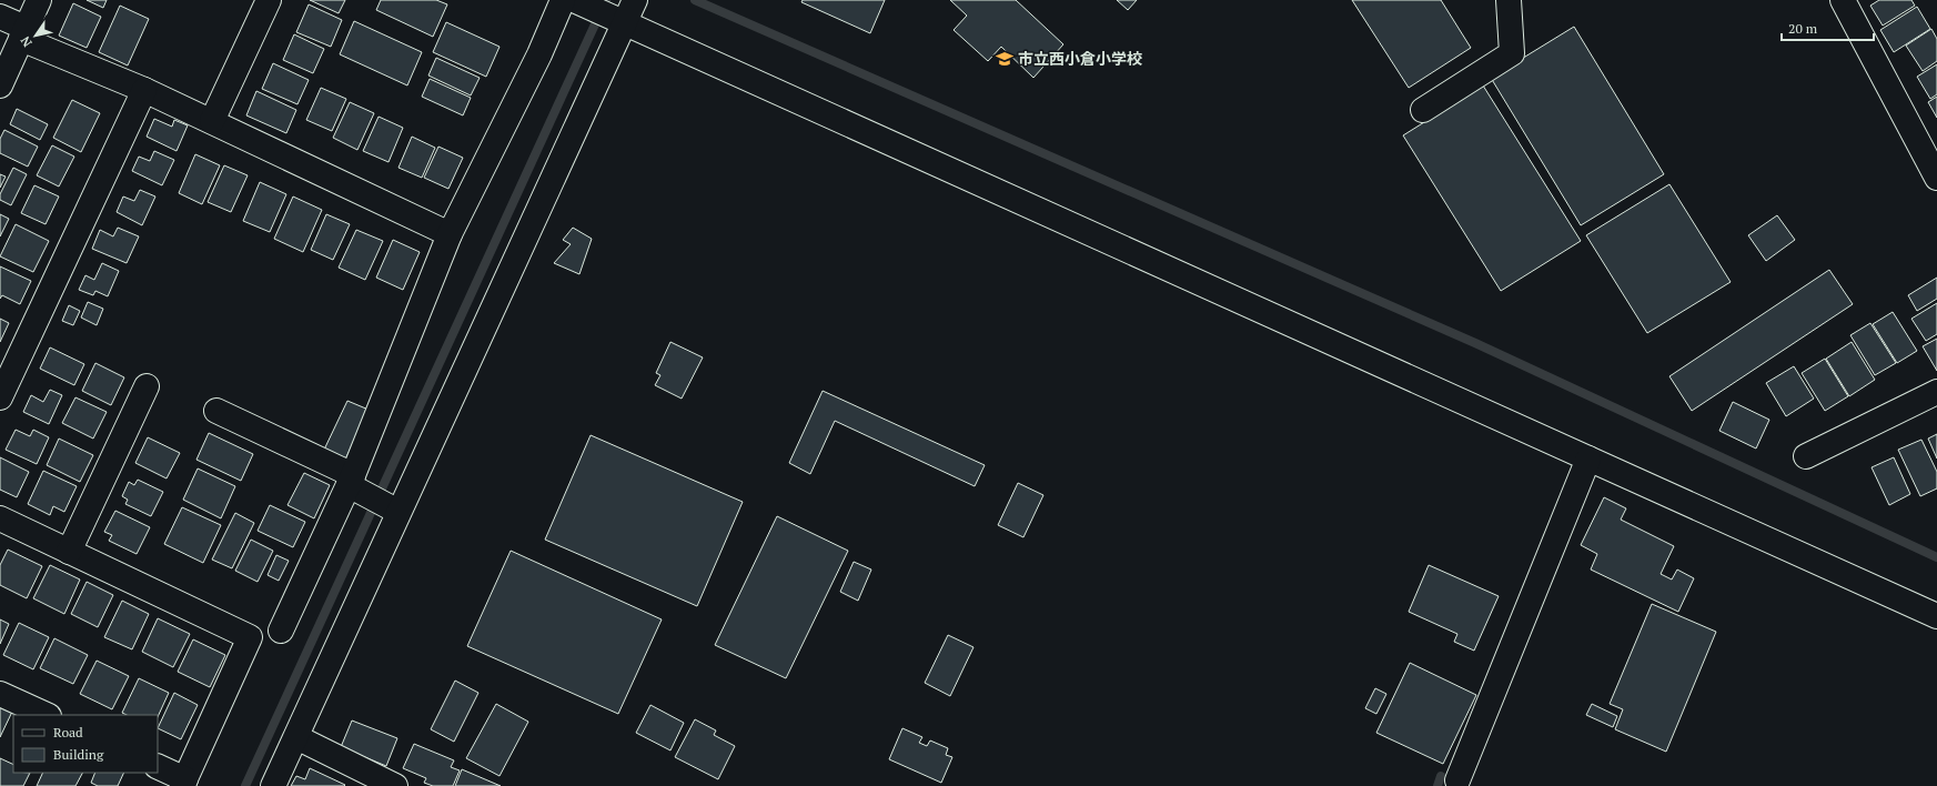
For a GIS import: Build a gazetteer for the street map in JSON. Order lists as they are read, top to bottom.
{
  "places": {
    "school or university": ["市立西小倉小学校"]
  },
  "legend": ["Road", "Building"],
  "scale_bar": "20 m",
  "north": "bottom left"
}
